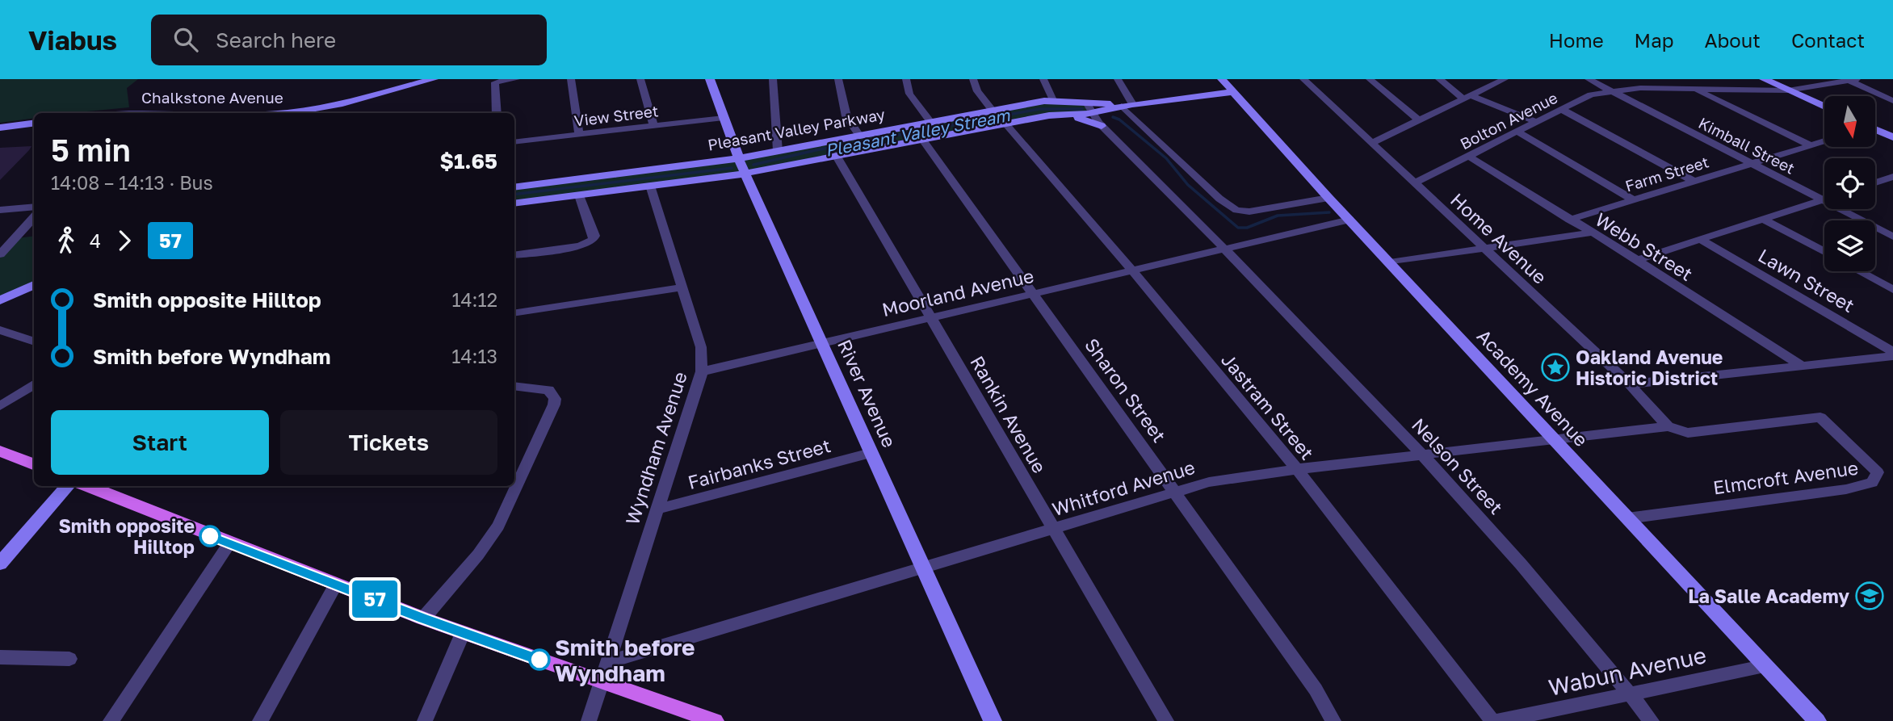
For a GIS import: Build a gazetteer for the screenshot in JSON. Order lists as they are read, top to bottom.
{
  "streets": {
    "street": [
      "Chalkstone Avenue",
      "View Street",
      "Bolton Avenue",
      "Pleasant Valley Parkway",
      "Kimball Street",
      "Farm Street",
      "Home Avenue",
      "Webb Street",
      "Lawn Street",
      "Moorland Avenue",
      "Academy Avenue",
      "Sharon Street",
      "River Avenue",
      "Jastram Street",
      "Rankin Avenue",
      "Wyndham Avenue",
      "Fairbanks Street",
      "Nelson Street",
      "Elmcroft Avenue",
      "Whitford Avenue",
      "Wabun Avenue"
    ]
  },
  "crossings": [
    ["View Street", "River Avenue"],
    ["Bolton Avenue", "Kimball Street"],
    ["Bolton Avenue", "Home Avenue"],
    ["Bolton Avenue", "Webb Street"],
    ["Pleasant Valley Parkway", "Moorland Avenue"],
    ["Pleasant Valley Parkway", "Sharon Street"],
    ["Pleasant Valley Parkway", "River Avenue"],
    ["Pleasant Valley Parkway", "Jastram Street"],
    ["Pleasant Valley Parkway", "Rankin Avenue"],
    ["Pleasant Valley Parkway", "Wyndham Avenue"],
    ["Pleasant Valley Parkway", "Nelson Street"],
    ["Kimball Street", "Farm Street"],
    ["Farm Street", "Webb Street"],
    ["Home Avenue", "Elmcroft Avenue"],
    ["Home Avenue", "Whitford Avenue"],
    ["Moorland Avenue", "Sharon Street"],
    ["Moorland Avenue", "River Avenue"],
    ["Moorland Avenue", "Jastram Street"],
    ["Moorland Avenue", "Rankin Avenue"],
    ["Moorland Avenue", "Wyndham Avenue"],
    ["Moorland Avenue", "Nelson Street"],
    ["Academy Avenue", "Elmcroft Avenue"],
    ["Academy Avenue", "Whitford Avenue"],
    ["Academy Avenue", "Wabun Avenue"],
    ["Sharon Street", "Whitford Avenue"],
    ["River Avenue", "Fairbanks Street"],
    ["River Avenue", "Whitford Avenue"],
    ["Jastram Street", "Whitford Avenue"],
    ["Rankin Avenue", "Whitford Avenue"],
    ["Wyndham Avenue", "Fairbanks Street"],
    ["Wyndham Avenue", "Whitford Avenue"],
    ["Nelson Street", "Whitford Avenue"],
    ["Nelson Street", "Wabun Avenue"],
    ["Elmcroft Avenue", "Whitford Avenue"]
  ],
  "water": ["Pleasant Valley Stream"],
  "places": {
    "place": ["Oakland Avenue Historic District"],
    "other": ["Smith opposite Hilltop", "Smith before Wyndham"],
    "school or university": ["La Salle Academy"]
  },
  "lines": ["bus line 57"],
  "north": "bottom",
  "page": {
    "header": "Viabus",
    "search": "Search here",
    "nav": [
      "Home",
      "Map",
      "About",
      "Contact"
    ],
    "on_map": "57",
    "heading": ["5 min", "14:08 – 14:13 · Bus", "$1.65"],
    "legs": ["4", "57"],
    "list": [
      {
        "name": "Smith opposite Hilltop",
        "value": "14:12"
      },
      {
        "name": "Smith before Wyndham",
        "value": "14:13"
      }
    ],
    "buttons": ["Start", "Tickets"]
  }
}
